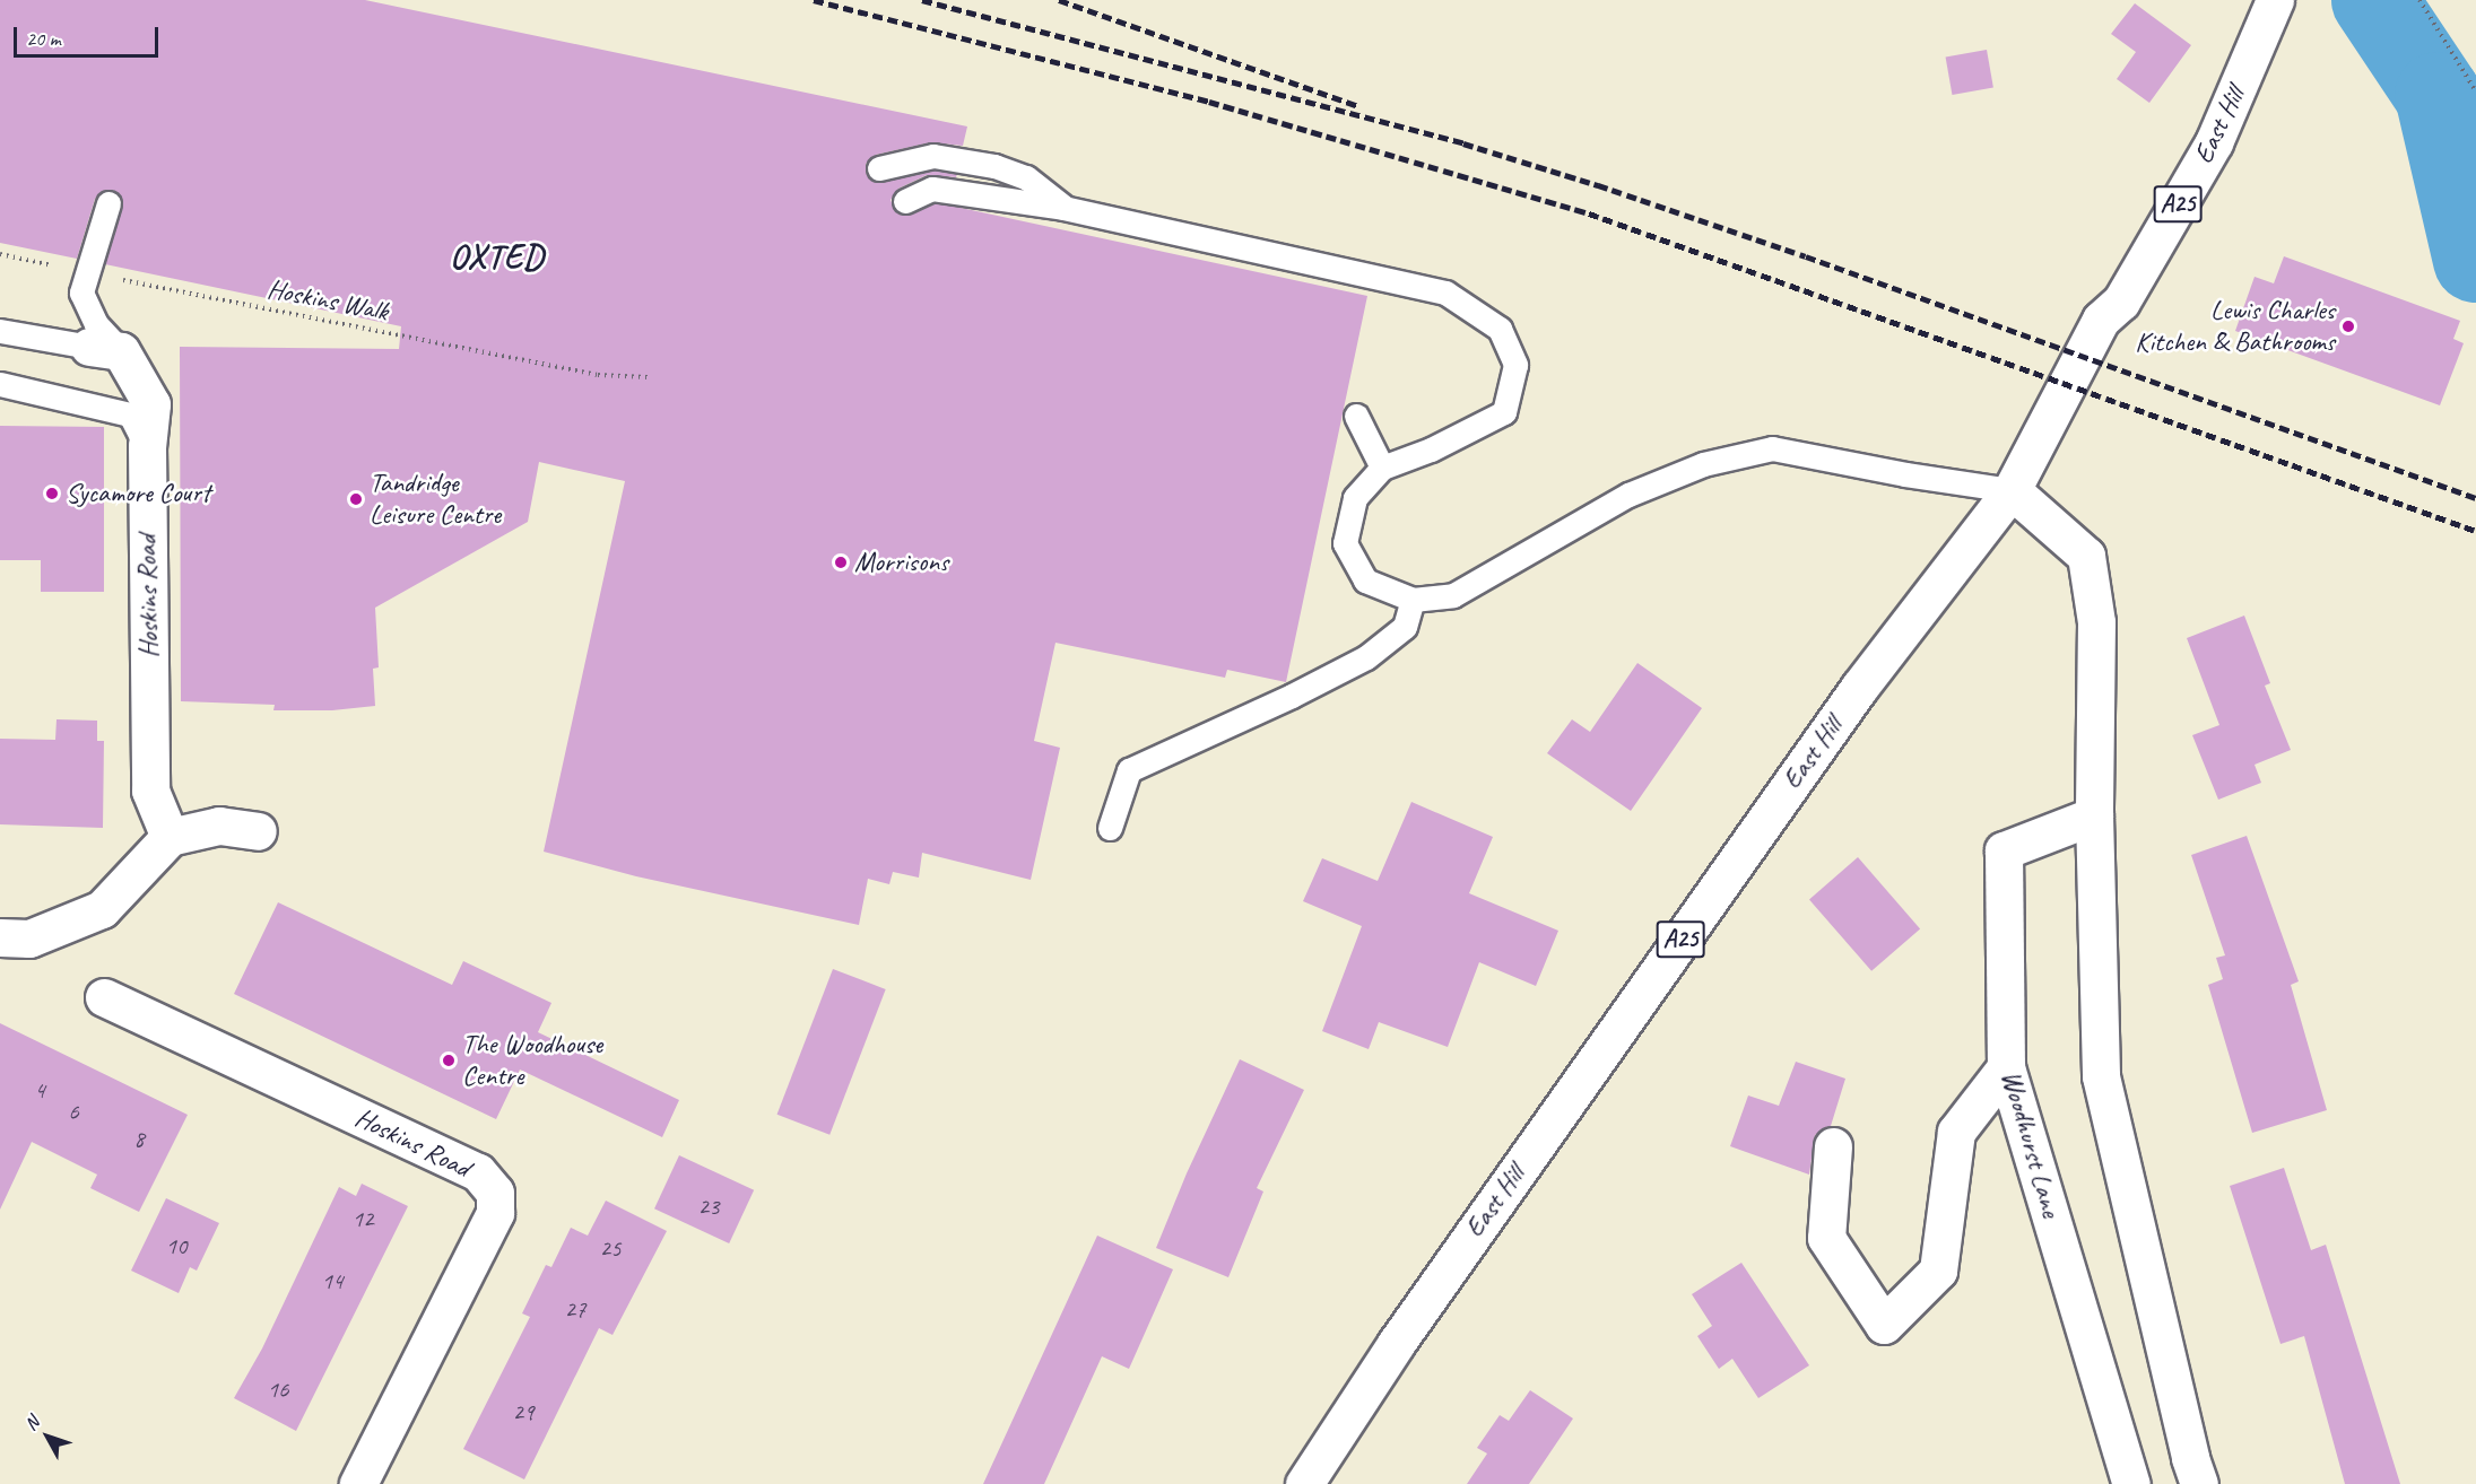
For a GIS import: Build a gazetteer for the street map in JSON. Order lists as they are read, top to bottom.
{
  "streets": {
    "street": [
      "East Hill",
      "A25",
      "Hoskins Road",
      "Woodhurst Lane"
    ],
    "path": ["Hoskins Walk"]
  },
  "districts": ["OXTED"],
  "places": [
    "Lewis Charles Kitchen & Bathrooms",
    "Sycamore Court",
    "Tandridge Leisure Centre",
    "Morrisons",
    "The Woodhouse Centre"
  ],
  "house_numbers": [
    "4",
    "6",
    "8",
    "23",
    "12",
    "10",
    "25",
    "14",
    "27",
    "16",
    "29"
  ],
  "scale_bar": "20 m",
  "north": "top left"
}
